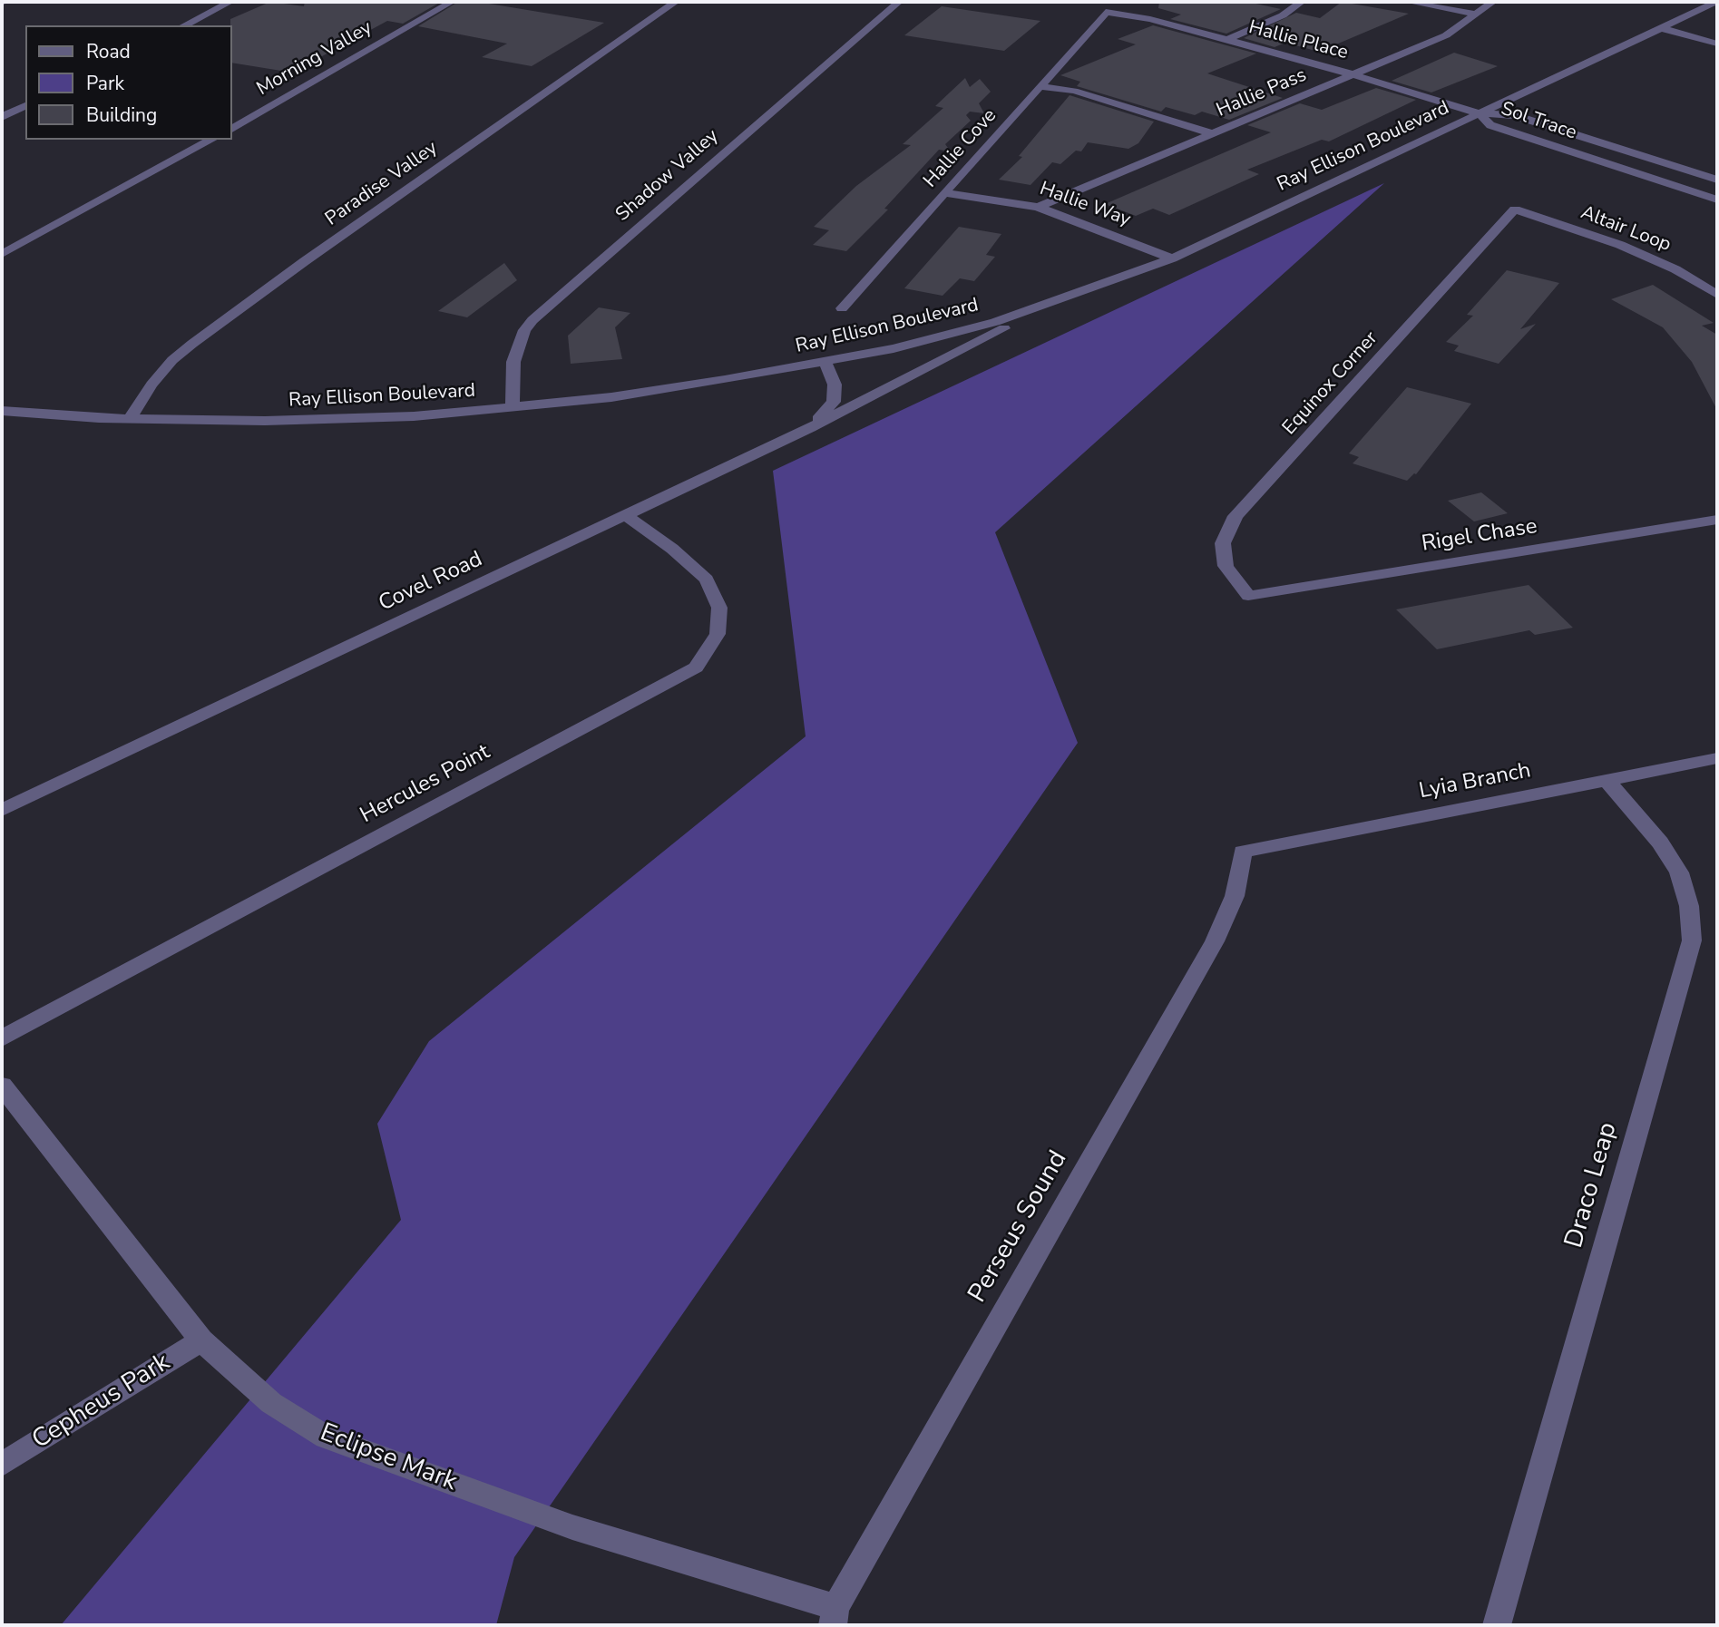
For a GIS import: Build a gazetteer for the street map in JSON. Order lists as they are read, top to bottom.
{
  "streets": {
    "street": [
      "Hallie Place",
      "Morning Valley",
      "Hallie Pass",
      "Sol Trace",
      "Ray Ellison Boulevard",
      "Hallie Cove",
      "Shadow Valley",
      "Paradise Valley",
      "Hallie Way",
      "Altair Loop",
      "Equinox Corner",
      "Rigel Chase",
      "Covel Road",
      "Lyia Branch",
      "Hercules Point",
      "Draco Leap",
      "Perseus Sound",
      "Cepheus Park",
      "Eclipse Mark"
    ]
  },
  "crossings": [
    ["Hallie Place", "Hallie Pass"],
    ["Hallie Place", "Sol Trace"],
    ["Hallie Place", "Ray Ellison Boulevard"],
    ["Hallie Place", "Hallie Cove"],
    ["Hallie Pass", "Hallie Way"],
    ["Sol Trace", "Ray Ellison Boulevard"],
    ["Ray Ellison Boulevard", "Shadow Valley"],
    ["Ray Ellison Boulevard", "Paradise Valley"],
    ["Ray Ellison Boulevard", "Hallie Way"],
    ["Ray Ellison Boulevard", "Covel Road"],
    ["Hallie Cove", "Hallie Way"],
    ["Altair Loop", "Equinox Corner"],
    ["Equinox Corner", "Rigel Chase"],
    ["Covel Road", "Hercules Point"],
    ["Lyia Branch", "Draco Leap"],
    ["Lyia Branch", "Perseus Sound"],
    ["Perseus Sound", "Eclipse Mark"],
    ["Cepheus Park", "Eclipse Mark"]
  ],
  "legend": ["Road", "Park", "Building"]
}
